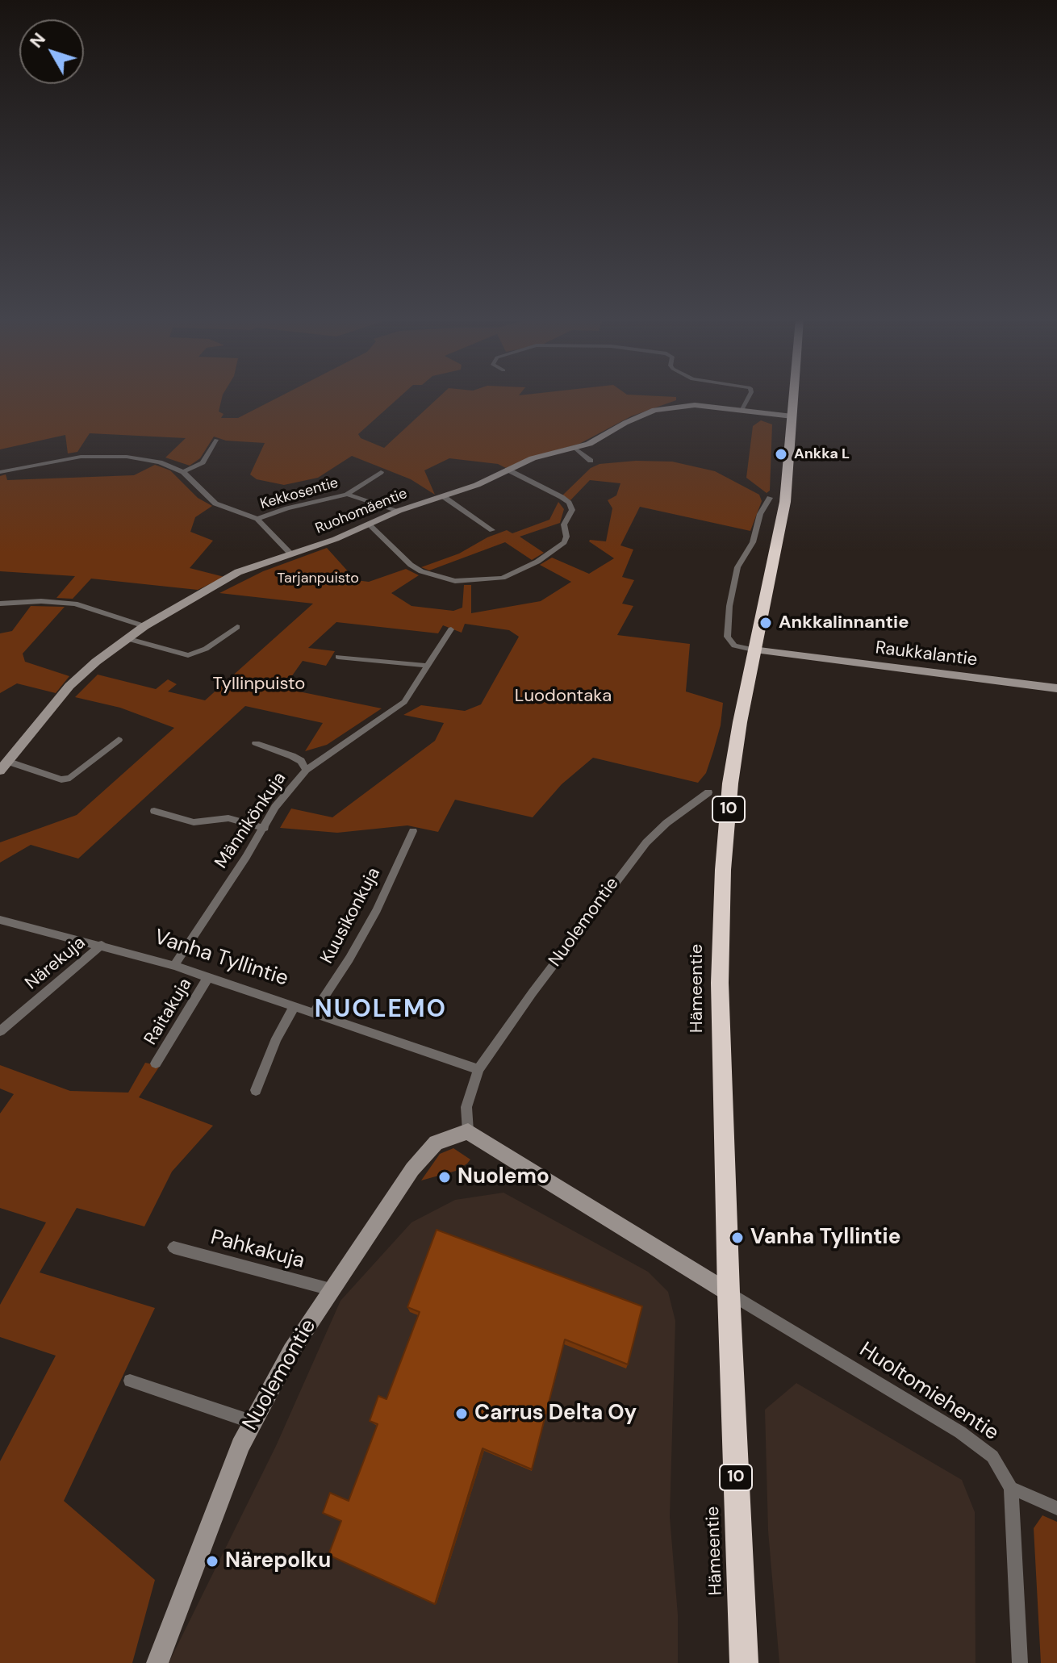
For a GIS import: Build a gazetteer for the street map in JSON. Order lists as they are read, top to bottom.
{
  "streets": {
    "highway": ["10", "Hämeentie"],
    "street": [
      "Kekkosentie",
      "Ruohomäentie",
      "Raukkalantie",
      "Männikönkuja",
      "Kuusikonkuja",
      "Nuolemontie",
      "Vanha Tyllintie",
      "Närekuja",
      "Raitakuja",
      "Pahkakuja",
      "Huoltomiehentie"
    ]
  },
  "crossings": [
    ["Ruohomäentie", "Hämeentie"],
    ["Raukkalantie", "Hämeentie"],
    ["Männikönkuja", "Vanha Tyllintie"],
    ["Kuusikonkuja", "Vanha Tyllintie"],
    ["Nuolemontie", "Vanha Tyllintie"],
    ["Nuolemontie", "Pahkakuja"],
    ["Vanha Tyllintie", "Närekuja"],
    ["Vanha Tyllintie", "Raitakuja"],
    ["Hämeentie", "Huoltomiehentie"]
  ],
  "districts": ["NUOLEMO"],
  "parks": ["Tarjanpuisto", "Tyllinpuisto", "Luodontaka"],
  "places": [
    "Ankka L",
    "Ankkalinnantie",
    "Nuolemo",
    "Vanha Tyllintie",
    "Carrus Delta Oy",
    "Närepolku"
  ],
  "north": "top left"
}
